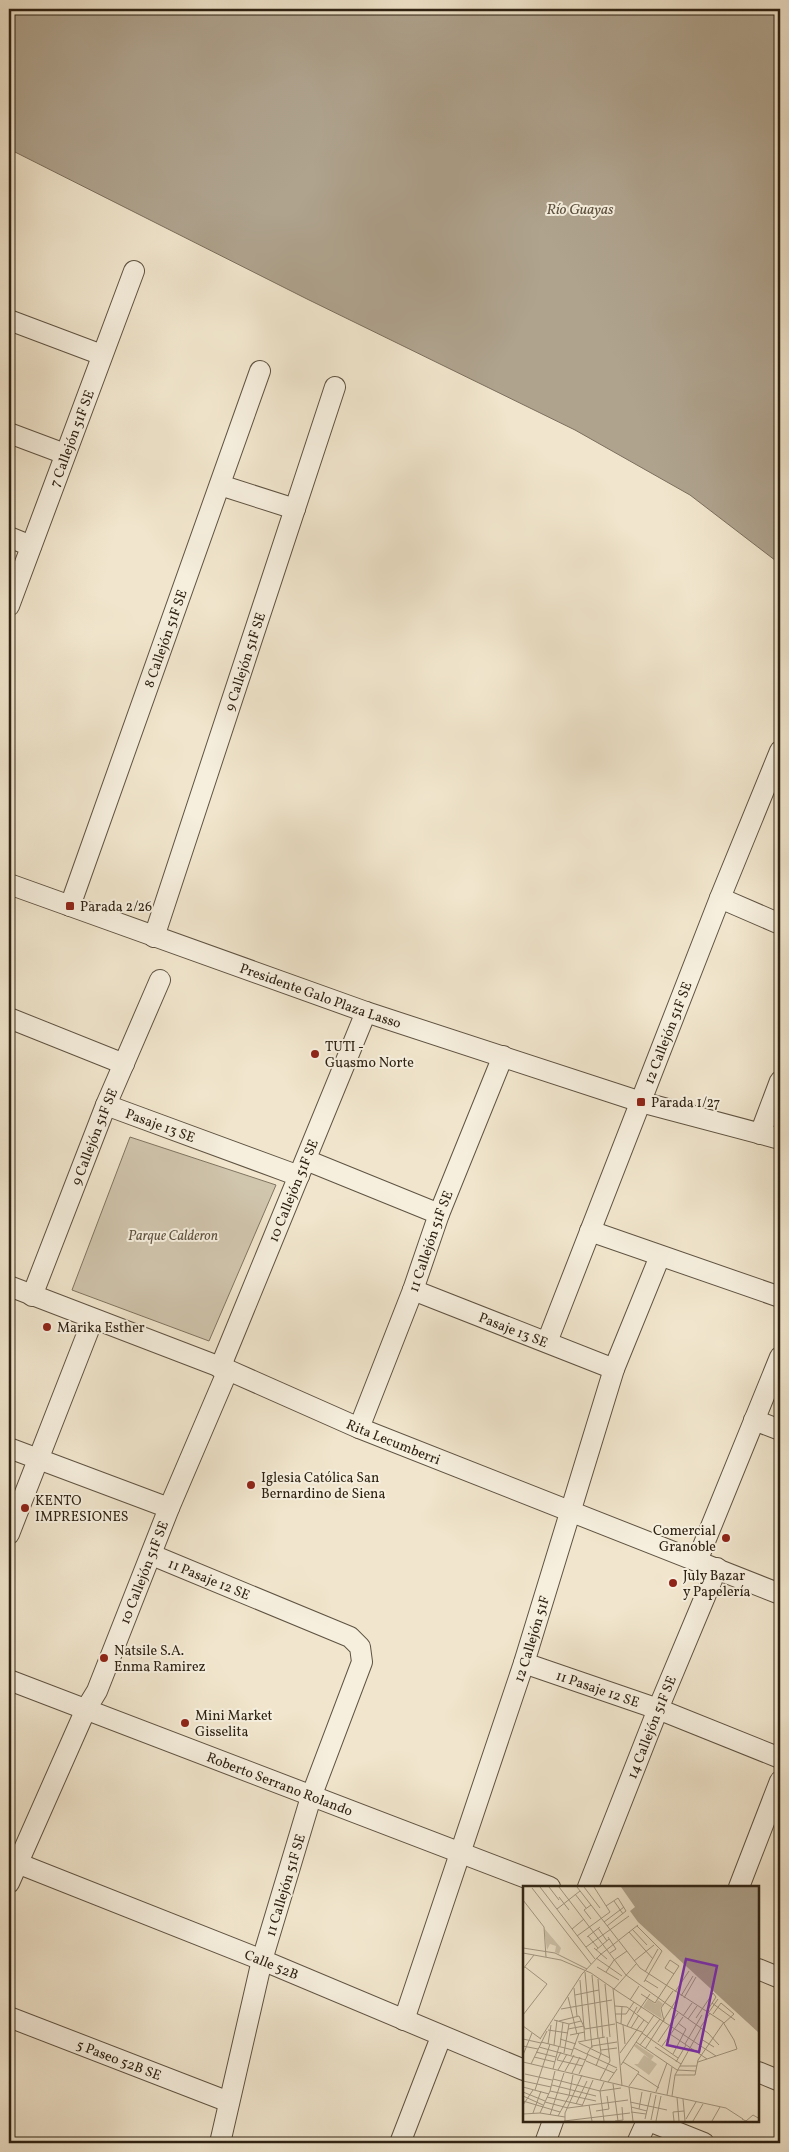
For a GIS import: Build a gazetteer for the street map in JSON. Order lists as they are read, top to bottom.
{
  "streets": {
    "street": [
      "7 Callejón 51F SE",
      "8 Callejón 51F SE",
      "9 Callejón 51F SE",
      "Presidente Galo Plaza Lasso",
      "12 Callejón 51F SE",
      "Pasaje 13 SE",
      "10 Callejón 51F SE",
      "11 Callejón 51F SE",
      "Rita Lecumberri",
      "11 Pasaje 12 SE",
      "12 Callejón 51F",
      "14 Callejón 51F SE",
      "Roberto Serrano Rolando",
      "Calle 52B",
      "5 Paseo 52B SE"
    ]
  },
  "crossings": [
    ["8 Callejón 51F SE", "Presidente Galo Plaza Lasso"],
    ["9 Callejón 51F SE", "Presidente Galo Plaza Lasso"],
    ["9 Callejón 51F SE", "Pasaje 13 SE"],
    ["9 Callejón 51F SE", "Rita Lecumberri"],
    ["Presidente Galo Plaza Lasso", "12 Callejón 51F SE"],
    ["Presidente Galo Plaza Lasso", "10 Callejón 51F SE"],
    ["Presidente Galo Plaza Lasso", "11 Callejón 51F SE"],
    ["12 Callejón 51F SE", "Pasaje 13 SE"],
    ["Pasaje 13 SE", "10 Callejón 51F SE"],
    ["Pasaje 13 SE", "11 Callejón 51F SE"],
    ["Pasaje 13 SE", "12 Callejón 51F"],
    ["10 Callejón 51F SE", "Rita Lecumberri"],
    ["10 Callejón 51F SE", "11 Pasaje 12 SE"],
    ["10 Callejón 51F SE", "Roberto Serrano Rolando"],
    ["10 Callejón 51F SE", "Calle 52B"],
    ["11 Callejón 51F SE", "Rita Lecumberri"],
    ["11 Callejón 51F SE", "11 Pasaje 12 SE"],
    ["11 Callejón 51F SE", "Roberto Serrano Rolando"],
    ["11 Callejón 51F SE", "Calle 52B"],
    ["11 Callejón 51F SE", "5 Paseo 52B SE"],
    ["Rita Lecumberri", "12 Callejón 51F"],
    ["Rita Lecumberri", "14 Callejón 51F SE"],
    ["11 Pasaje 12 SE", "12 Callejón 51F"],
    ["11 Pasaje 12 SE", "14 Callejón 51F SE"],
    ["12 Callejón 51F", "Roberto Serrano Rolando"],
    ["12 Callejón 51F", "Calle 52B"]
  ],
  "water": ["Río Guayas"],
  "parks": ["Parque Calderon"],
  "places": {
    "transit": ["Parada 2/26", "Parada 1/27"],
    "other": [
      "TUTI - Guasmo Norte",
      "Marika Esther",
      "Iglesia Católica San Bernardino de Siena",
      "KENTO IMPRESIONES",
      "Comercial Granoble",
      "July Bazar y Papelería",
      "Natsile S.A. Enma Ramirez",
      "Mini Market Gisselita"
    ]
  }
}
